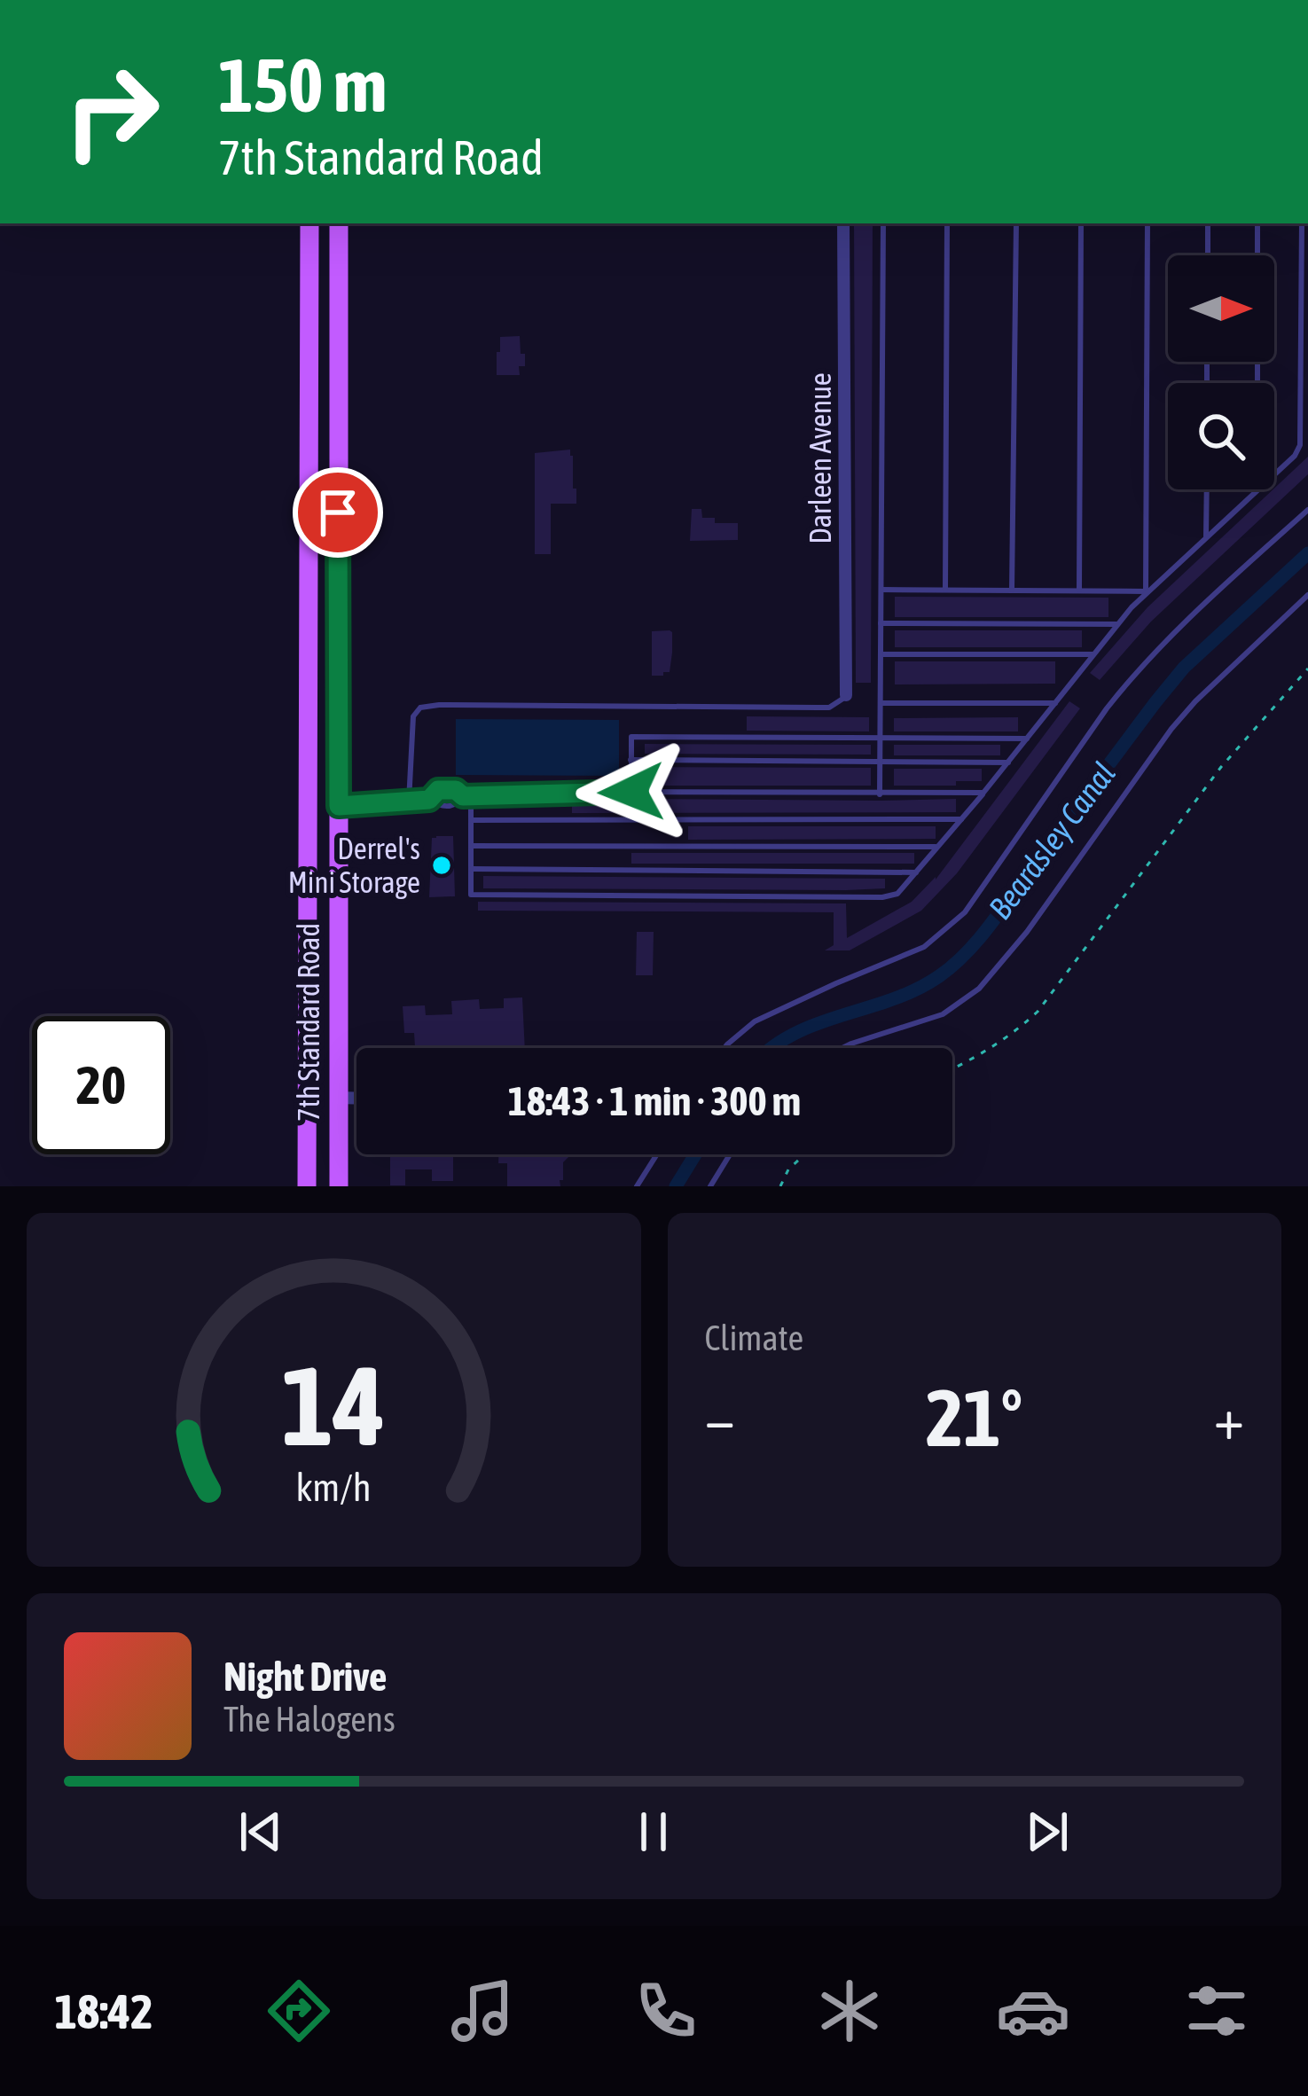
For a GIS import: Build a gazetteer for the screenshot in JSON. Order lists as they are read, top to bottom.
{
  "streets": {
    "main road": ["7th Standard Road"],
    "street": ["Darleen Avenue"]
  },
  "water": ["Beardsley Canal"],
  "places": ["Derrel's Mini Storage"],
  "north": "right",
  "page": {
    "turn": ["150 m", "7th Standard Road"],
    "limit": "20",
    "trip": "18:43 · 1 min · 300 m",
    "tile": "Climate",
    "heat": ["−", "21°", "+"],
    "song": ["Night Drive", "The Halogens"],
    "tabs": "18:42",
    "gauge": ["14", "km/h"]
  }
}
